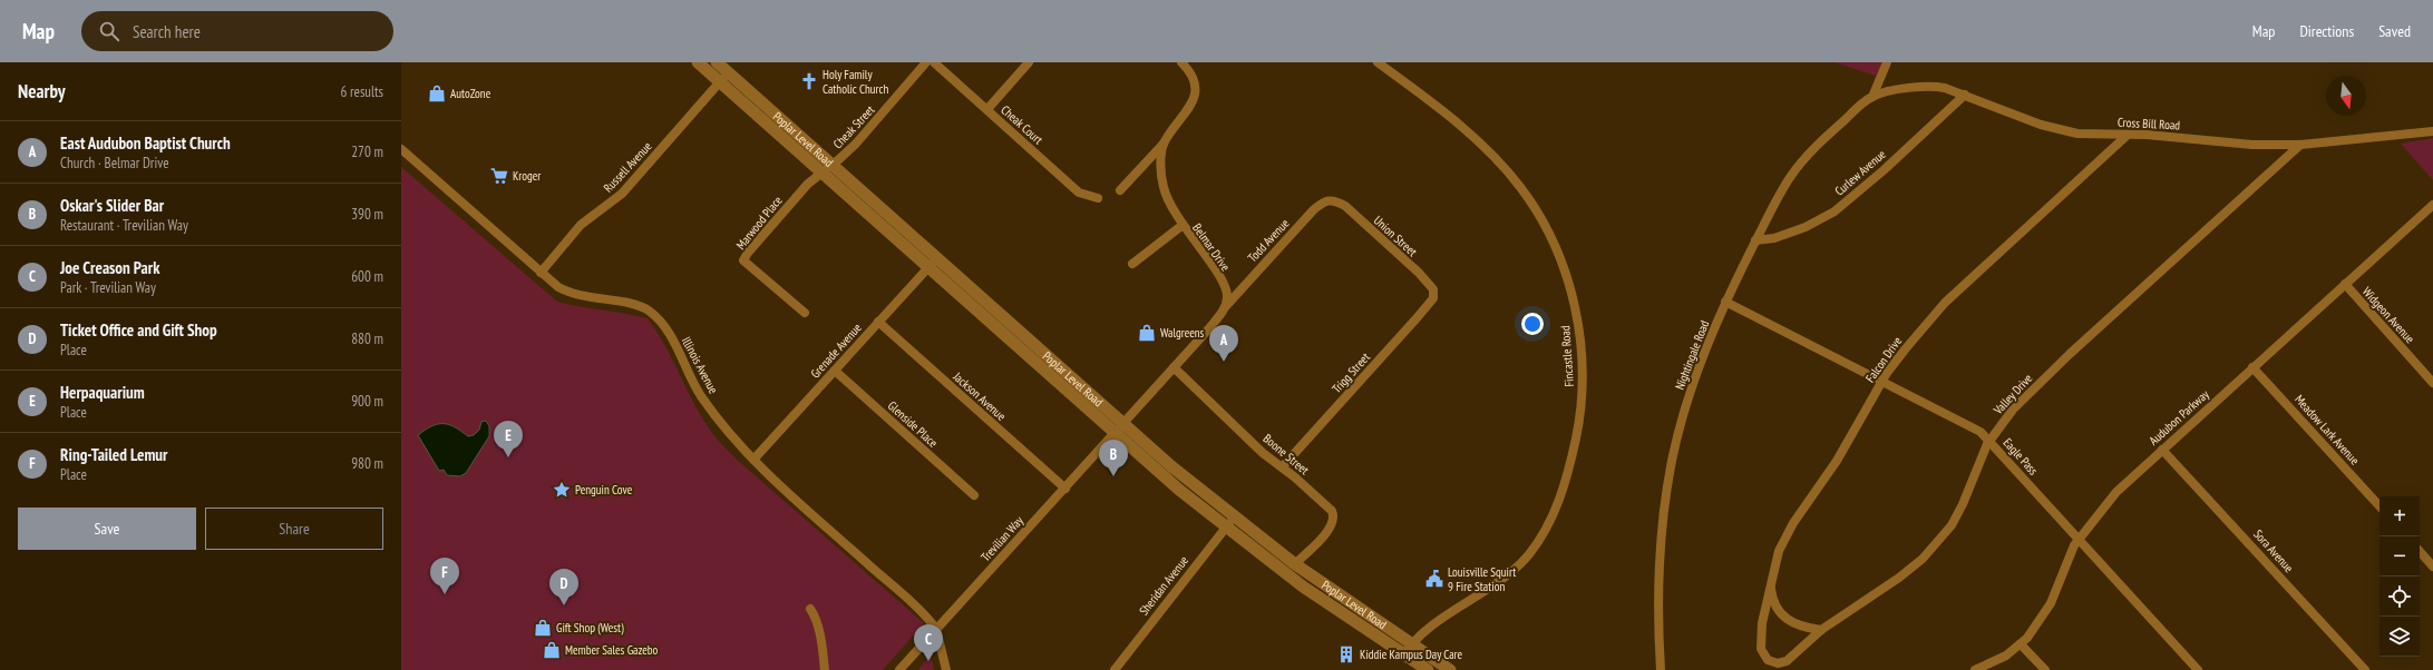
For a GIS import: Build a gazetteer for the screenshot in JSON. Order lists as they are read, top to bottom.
{
  "streets": {
    "main road": ["Poplar Level Road"],
    "street": [
      "Cross Bill Road",
      "Cheak Court",
      "Cheak Street",
      "Russell Avenue",
      "Curlew Avenue",
      "Marwood Place",
      "Union Street",
      "Todd Avenue",
      "Belmar Drive",
      "Widgeon Avenue",
      "Grenade Avenue",
      "Nightingale Road",
      "Fincastle Road",
      "Falcon Drive",
      "Illinois Avenue",
      "Trigg Street",
      "Valley Drive",
      "Jackson Avenue",
      "Audubon Parkway",
      "Glenside Place",
      "Meadow Lark Avenue",
      "Boone Street",
      "Eagle Pass",
      "Trevilian Way",
      "Sora Avenue",
      "Sheridan Avenue"
    ]
  },
  "crossings": [
    ["Cross Bill Road", "Curlew Avenue"],
    ["Cross Bill Road", "Nightingale Road"],
    ["Cross Bill Road", "Falcon Drive"],
    ["Cross Bill Road", "Valley Drive"],
    ["Cheak Street", "Poplar Level Road"],
    ["Cheak Street", "Marwood Place"],
    ["Poplar Level Road", "Russell Avenue"],
    ["Poplar Level Road", "Marwood Place"],
    ["Poplar Level Road", "Grenade Avenue"],
    ["Poplar Level Road", "Fincastle Road"],
    ["Poplar Level Road", "Boone Street"],
    ["Poplar Level Road", "Trevilian Way"],
    ["Poplar Level Road", "Sheridan Avenue"],
    ["Russell Avenue", "Illinois Avenue"],
    ["Curlew Avenue", "Nightingale Road"],
    ["Union Street", "Todd Avenue"],
    ["Union Street", "Trigg Street"],
    ["Todd Avenue", "Belmar Drive"],
    ["Widgeon Avenue", "Audubon Parkway"],
    ["Grenade Avenue", "Illinois Avenue"],
    ["Grenade Avenue", "Jackson Avenue"],
    ["Grenade Avenue", "Glenside Place"],
    ["Nightingale Road", "Eagle Pass"],
    ["Falcon Drive", "Valley Drive"],
    ["Falcon Drive", "Eagle Pass"],
    ["Illinois Avenue", "Trevilian Way"],
    ["Trigg Street", "Boone Street"],
    ["Valley Drive", "Eagle Pass"],
    ["Jackson Avenue", "Trevilian Way"],
    ["Audubon Parkway", "Meadow Lark Avenue"],
    ["Audubon Parkway", "Eagle Pass"],
    ["Audubon Parkway", "Sora Avenue"]
  ],
  "places": {
    "church": ["Holy Family Catholic Church"],
    "shop": [
      "AutoZone",
      "Walgreens",
      "Gift Shop (West)",
      "Member Sales Gazebo"
    ],
    "supermarket": ["Kroger"],
    "place": ["Penguin Cove"],
    "public building": ["Louisville Squirt 9 Fire Station"],
    "building": ["Kiddie Kampus Day Care"]
  },
  "north": "bottom",
  "page": {
    "header": "Map",
    "search": "Search here",
    "nav": ["Map", "Directions", "Saved"],
    "heading": ["Nearby", "6 results"],
    "list": [
      {
        "mark": "A",
        "name": "East Audubon Baptist Church",
        "note": "Church · Belmar Drive",
        "value": "270 m"
      },
      {
        "mark": "B",
        "name": "Oskar's Slider Bar",
        "note": "Restaurant · Trevilian Way",
        "value": "390 m"
      },
      {
        "mark": "C",
        "name": "Joe Creason Park",
        "note": "Park · Trevilian Way",
        "value": "600 m"
      },
      {
        "mark": "D",
        "name": "Ticket Office and Gift Shop",
        "note": "Place",
        "value": "880 m"
      },
      {
        "mark": "E",
        "name": "Herpaquarium",
        "note": "Place",
        "value": "900 m"
      },
      {
        "mark": "F",
        "name": "Ring-Tailed Lemur",
        "note": "Place",
        "value": "980 m"
      }
    ],
    "pins": [
      "A",
      "E",
      "B",
      "F",
      "D",
      "C"
    ],
    "buttons": ["Save", "Share"],
    "map_buttons": ["+", "−"]
  }
}
